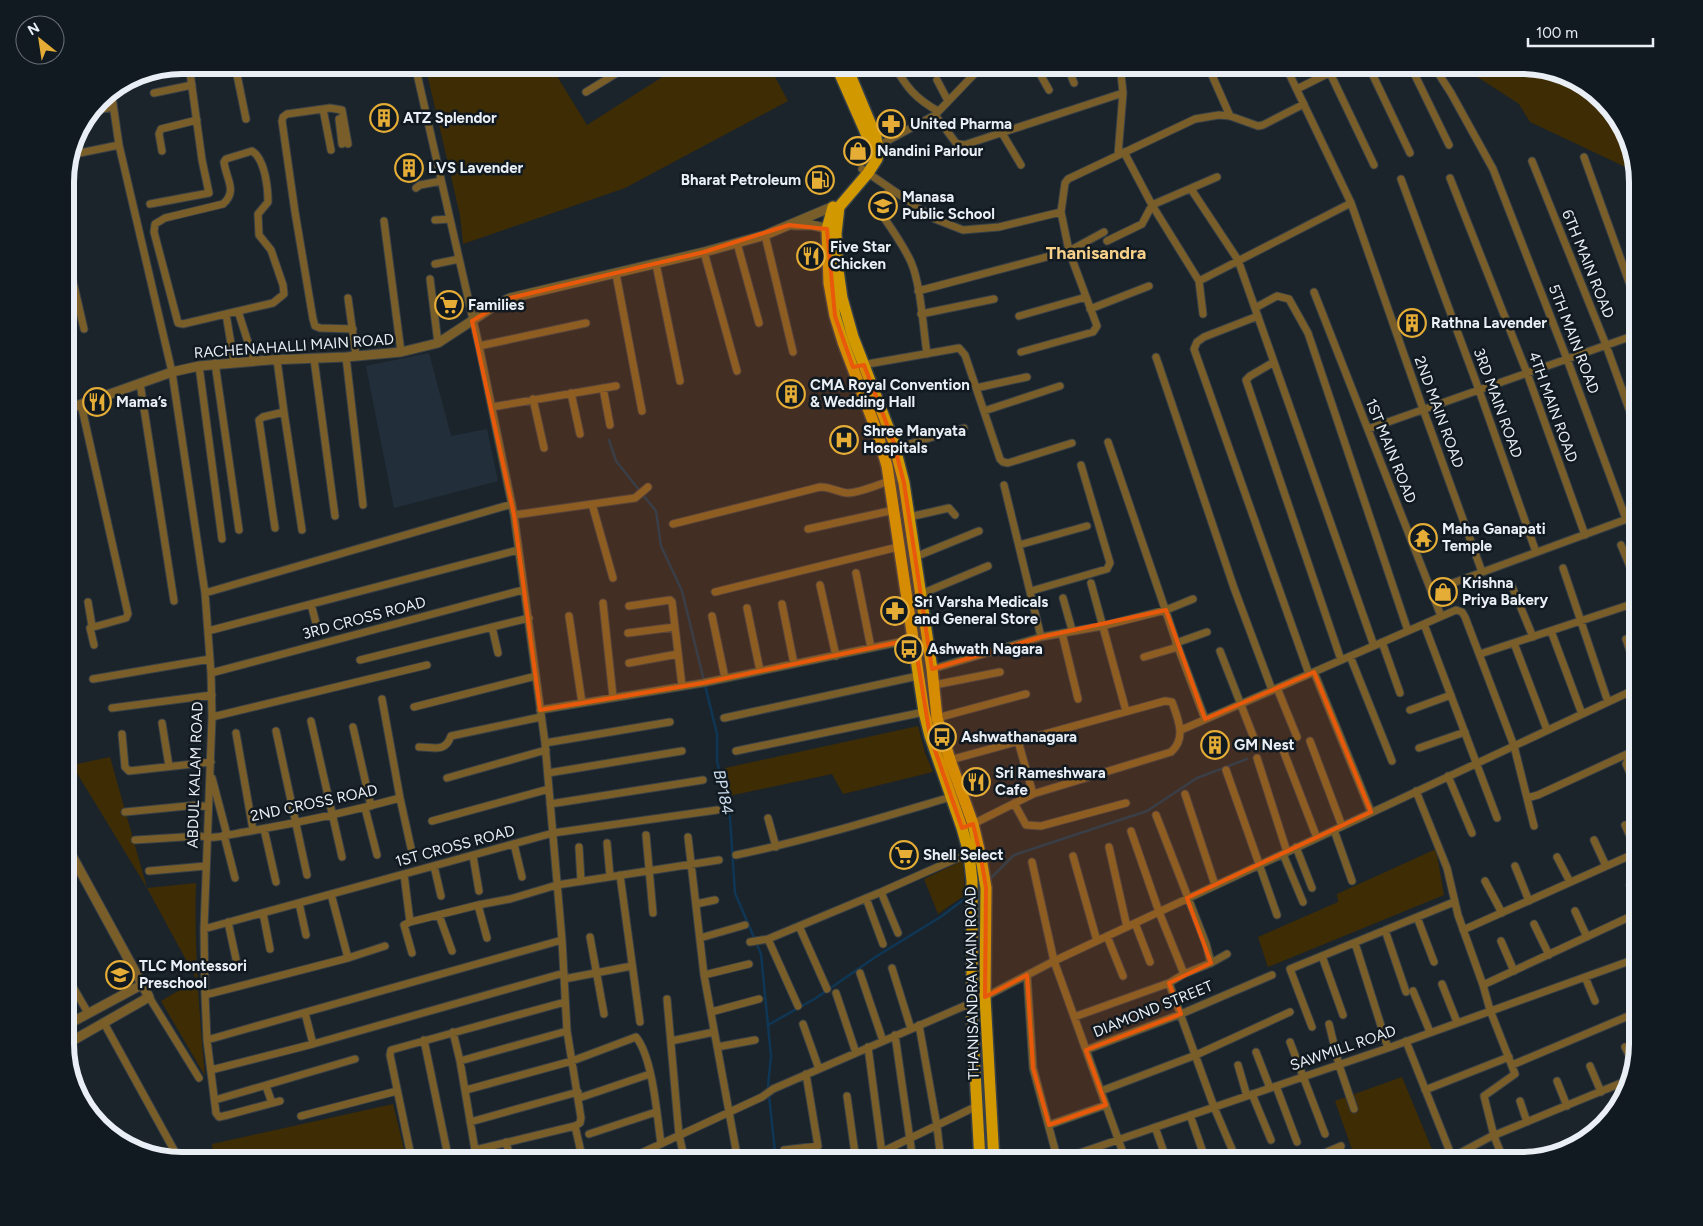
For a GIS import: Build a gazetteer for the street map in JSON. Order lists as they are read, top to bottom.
{
  "streets": {
    "main road": ["THANISANDRA MAIN ROAD"],
    "street": [
      "6TH MAIN ROAD",
      "5TH MAIN ROAD",
      "RACHENAHALLI MAIN ROAD",
      "3RD MAIN ROAD",
      "4TH MAIN ROAD",
      "2ND MAIN ROAD",
      "1ST MAIN ROAD",
      "3RD CROSS ROAD",
      "ABDUL KALAM ROAD",
      "2ND CROSS ROAD",
      "1ST CROSS ROAD",
      "DIAMOND STREET",
      "SAWMILL ROAD"
    ]
  },
  "crossings": [
    ["RACHENAHALLI MAIN ROAD", "ABDUL KALAM ROAD"],
    ["RACHENAHALLI MAIN ROAD", "THANISANDRA MAIN ROAD"],
    ["3RD CROSS ROAD", "ABDUL KALAM ROAD"],
    ["ABDUL KALAM ROAD", "2ND CROSS ROAD"],
    ["ABDUL KALAM ROAD", "1ST CROSS ROAD"]
  ],
  "districts": ["Thanisandra"],
  "water": ["BP184"],
  "places": {
    "building": [
      "ATZ Splendor",
      "LVS Lavender",
      "Rathna Lavender",
      "CMA Royal Convention & Wedding Hall",
      "GM Nest"
    ],
    "pharmacy": ["United Pharma", "Sri Varsha Medicals and General Store"],
    "shop": ["Nandini Parlour", "Krishna Priya Bakery"],
    "fuel station": ["Bharat Petroleum"],
    "school or university": ["Manasa Public School", "TLC Montessori Preschool"],
    "restaurant": ["Five Star Chicken", "Mama’s", "Sri Rameshwara Cafe"],
    "supermarket": ["Families", "Shell Select"],
    "hospital": ["Shree Manyata Hospitals"],
    "temple": ["Maha Ganapati Temple"],
    "bus stop": ["Ashwath Nagara", "Ashwathanagara"]
  },
  "scale_bar": "100 m",
  "north": "top left"
}
